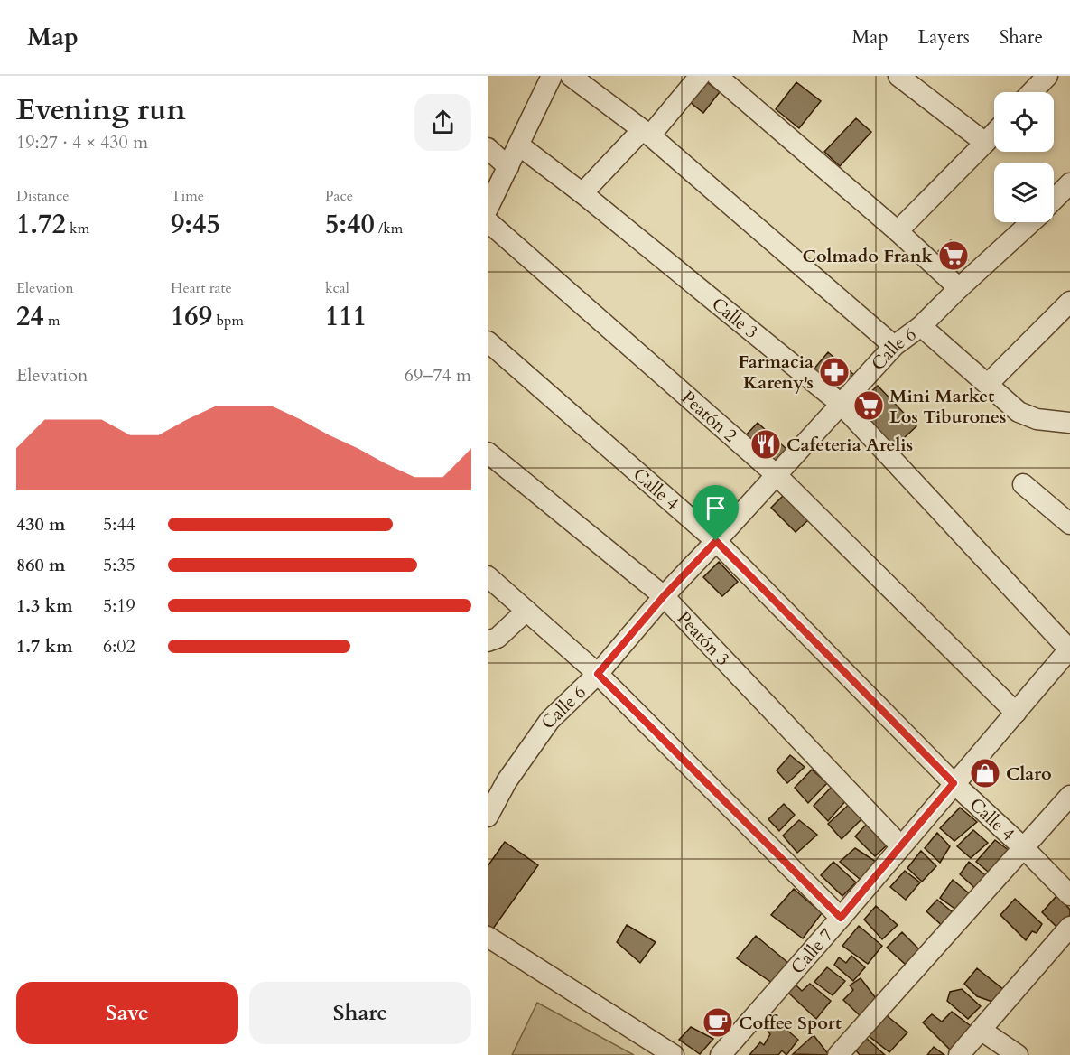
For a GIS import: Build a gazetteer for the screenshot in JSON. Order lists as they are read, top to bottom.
{
  "streets": {
    "street": [
      "Calle 3",
      "Calle 6",
      "Peatón 2",
      "Calle 4",
      "Peatón 3",
      "Calle 7"
    ]
  },
  "crossings": [
    ["Calle 3", "Calle 6"],
    ["Calle 3", "Calle 7"],
    ["Calle 6", "Peatón 2"],
    ["Calle 6", "Calle 4"],
    ["Calle 6", "Peatón 3"],
    ["Peatón 2", "Calle 7"],
    ["Calle 4", "Calle 7"],
    ["Peatón 3", "Calle 7"]
  ],
  "places": {
    "supermarket": ["Colmado Frank", "Mini Market Los Tiburones"],
    "pharmacy": ["Farmacia Kareny's"],
    "restaurant": ["Cafeteria Arelis"],
    "shop": ["Claro"],
    "cafe": ["Coffee Sport"]
  },
  "page": {
    "header": "Map",
    "nav": ["Map", "Layers", "Share"],
    "heading": ["Evening run", "19:27 · 4 × 430 m"],
    "stats": [
      ["Distance", "1.72 km"],
      ["Time", "9:45"],
      ["Pace", "5:40 /km"],
      ["Elevation", "24 m"],
      ["Heart rate", "169 bpm"],
      ["kcal", "111"]
    ],
    "chart": ["Elevation", "69–74 m"],
    "list": [
      {
        "name": "430 m",
        "note": "5:44"
      },
      {
        "name": "860 m",
        "note": "5:35"
      },
      {
        "name": "1.3 km",
        "note": "5:19"
      },
      {
        "name": "1.7 km",
        "note": "6:02"
      }
    ],
    "buttons": ["Save", "Share"]
  }
}
